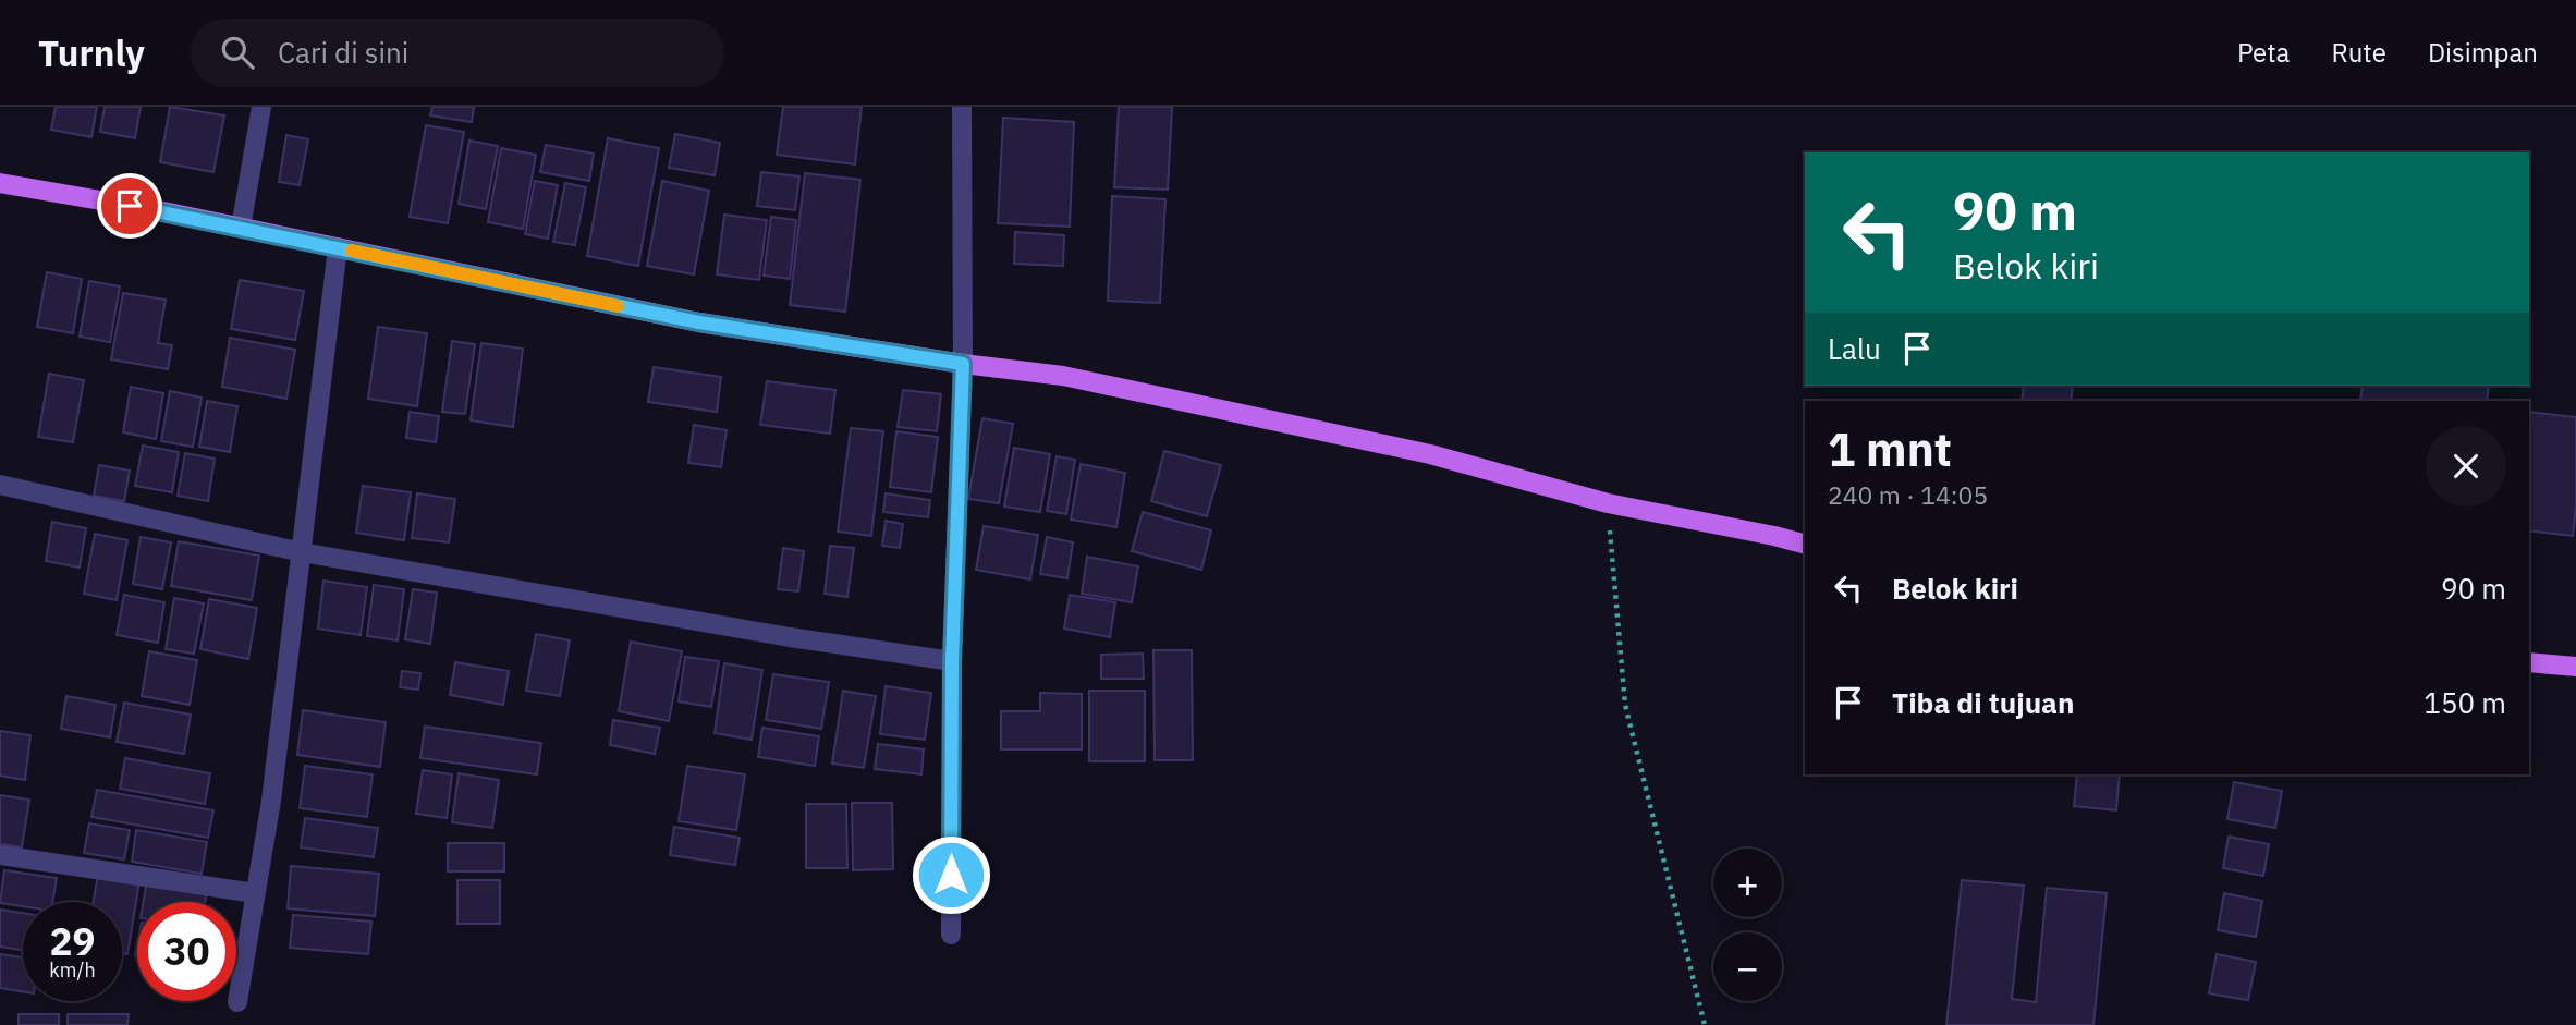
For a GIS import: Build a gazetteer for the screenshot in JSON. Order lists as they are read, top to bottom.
{
  "page": {
    "header": "Turnly",
    "search": "Cari di sini",
    "nav": ["Peta", "Rute", "Disimpan"],
    "turn": ["90 m", "Belok kiri"],
    "then": "Lalu",
    "heading": ["1 mnt", "240 m · 14:05"],
    "list": [
      {
        "name": "Belok kiri",
        "value": "90 m"
      },
      {
        "name": "Tiba di tujuan",
        "value": "150 m"
      }
    ],
    "map_buttons": ["+", "−"],
    "speed": "29 km/h",
    "limit": "30"
  }
}
